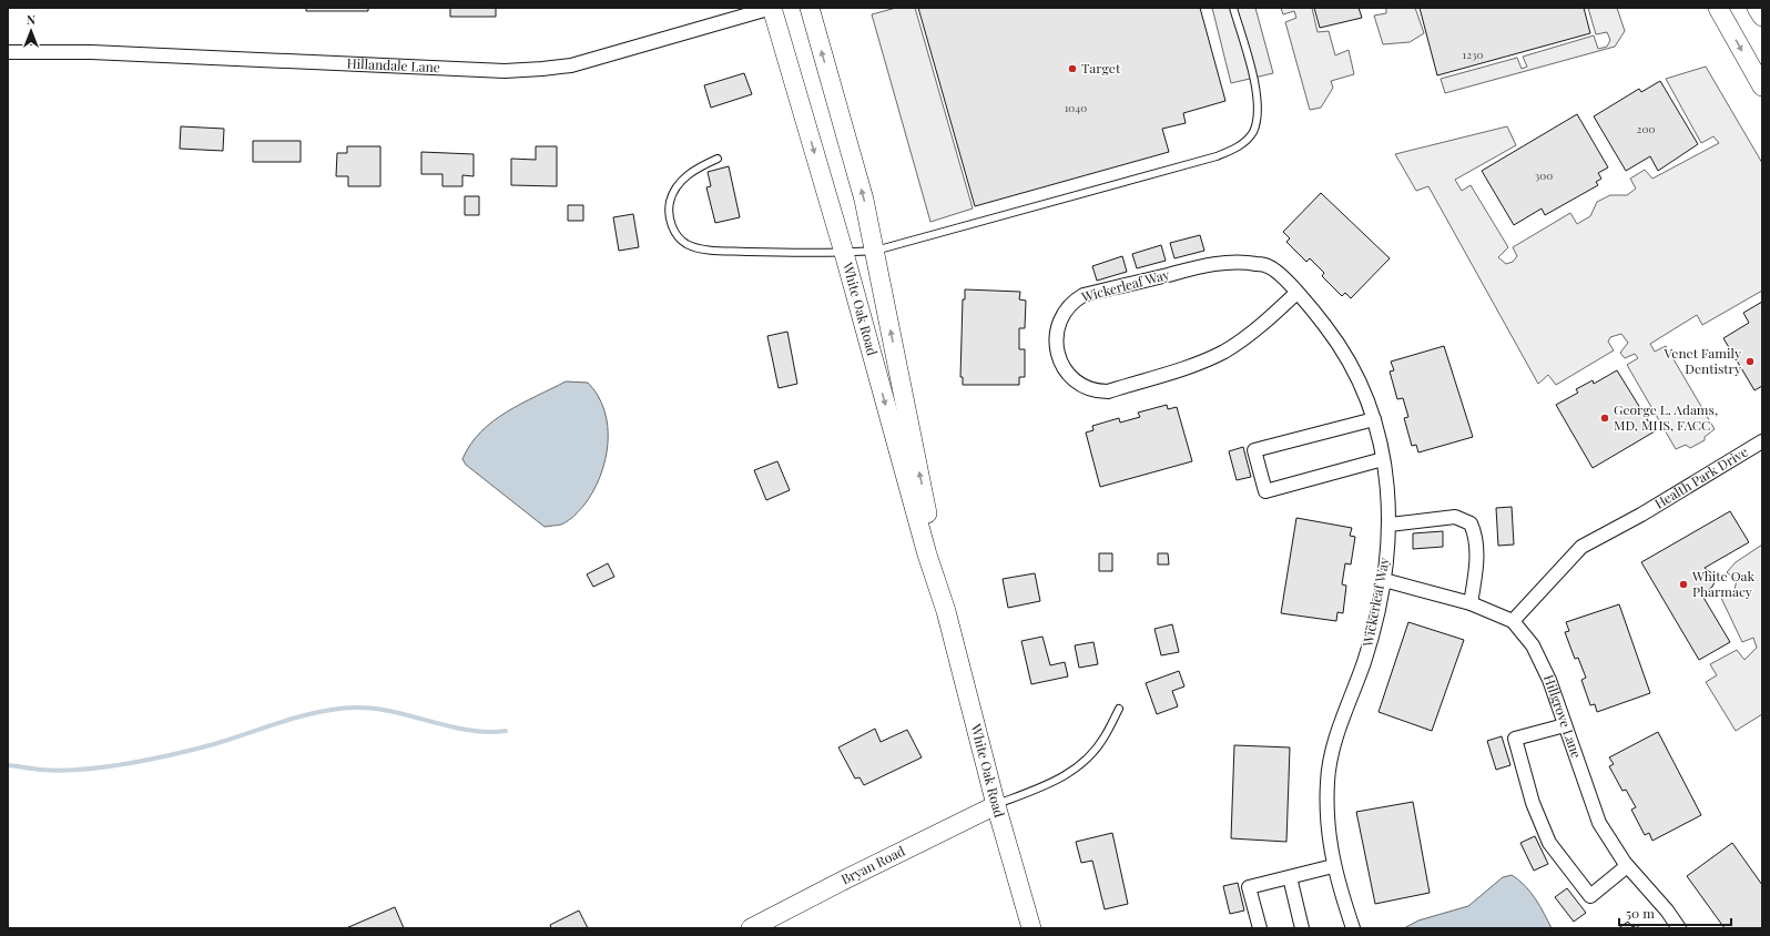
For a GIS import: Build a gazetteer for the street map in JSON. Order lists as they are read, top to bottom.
{
  "streets": {
    "street": [
      "Hillandale Lane",
      "Wickerleaf Way",
      "White Oak Road",
      "Health Park Drive",
      "Hillgrove Lane",
      "Bryan Road"
    ]
  },
  "crossings": [
    ["Hillandale Lane", "White Oak Road"],
    ["Wickerleaf Way", "Hillgrove Lane"],
    ["White Oak Road", "Bryan Road"],
    ["Health Park Drive", "Hillgrove Lane"]
  ],
  "places": [
    "Target",
    "Venet Family Dentistry",
    "George L. Adams, MD, MHS, FACC",
    "White Oak Pharmacy"
  ],
  "house_numbers": [
    "1230",
    "1040",
    "200",
    "300"
  ],
  "scale_bar": "50 m",
  "north": "top"
}
